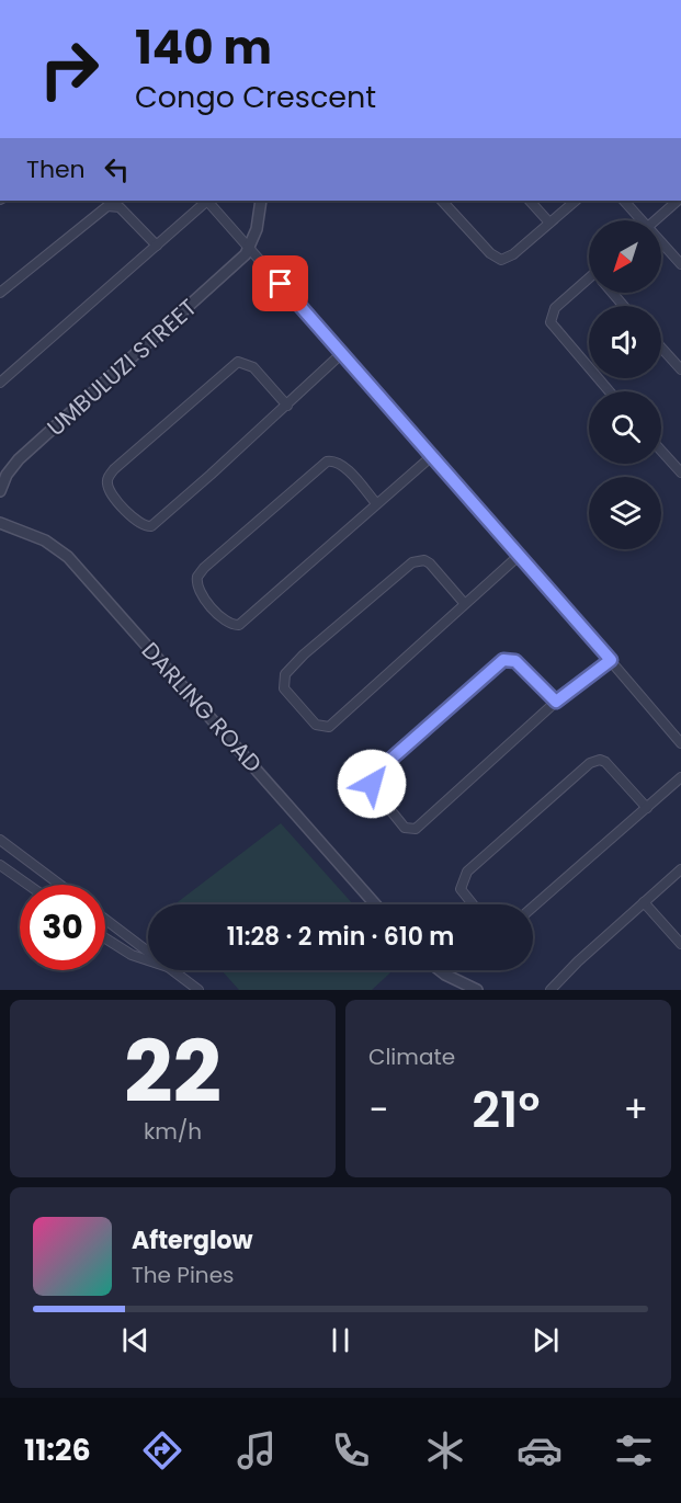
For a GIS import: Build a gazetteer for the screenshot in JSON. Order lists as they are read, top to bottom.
{
  "streets": {
    "street": ["UMBULUZI STREET", "DARLING ROAD"]
  },
  "north": "bottom left",
  "page": {
    "turn": ["140 m", "Congo Crescent"],
    "then": "Then",
    "limit": "30",
    "trip": "11:28 · 2 min · 610 m",
    "tile": [
      ["22", "km/h"],
      "Climate"
    ],
    "heat": ["−", "21°", "+"],
    "song": ["Afterglow", "The Pines"],
    "tabs": "11:26"
  }
}
